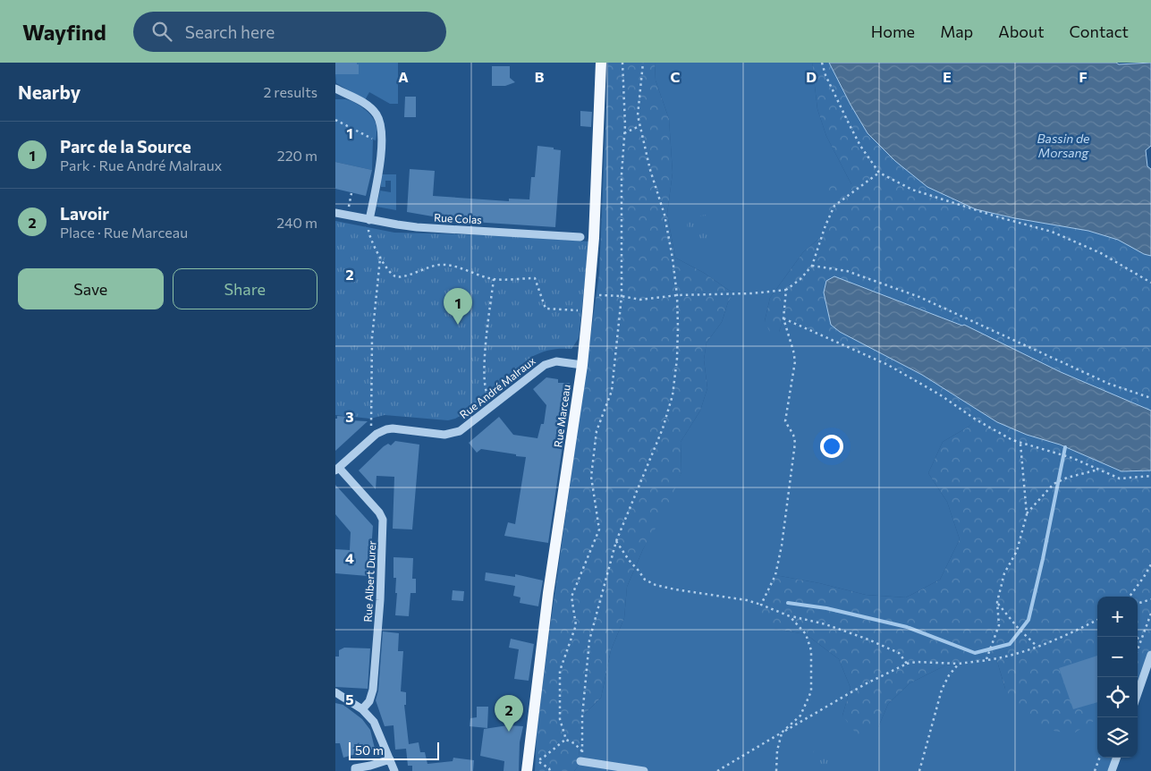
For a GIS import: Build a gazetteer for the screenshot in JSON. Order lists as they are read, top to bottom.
{
  "streets": {
    "main road": ["Rue Marceau"],
    "street": ["Rue Colas", "Rue André Malraux", "Rue Albert Durer"]
  },
  "crossings": [
    ["Rue André Malraux", "Rue Marceau"],
    ["Rue André Malraux", "Rue Albert Durer"]
  ],
  "water": ["Bassin de Morsang"],
  "scale_bar": "50 m",
  "page": {
    "header": "Wayfind",
    "search": "Search here",
    "nav": [
      "Home",
      "Map",
      "About",
      "Contact"
    ],
    "heading": ["Nearby", "2 results"],
    "list": [
      {
        "mark": "1",
        "name": "Parc de la Source",
        "note": "Park · Rue André Malraux",
        "value": "220 m"
      },
      {
        "mark": "2",
        "name": "Lavoir",
        "note": "Place · Rue Marceau",
        "value": "240 m"
      }
    ],
    "buttons": ["Save", "Share"],
    "pins": ["1", "2"],
    "map_buttons": ["+", "−"],
    "scale": "50 m"
  },
  "grid": {
    "columns": [
      "A",
      "B",
      "C",
      "D",
      "E",
      "F"
    ],
    "rows": [
      "1",
      "2",
      "3",
      "4",
      "5"
    ]
  }
}
